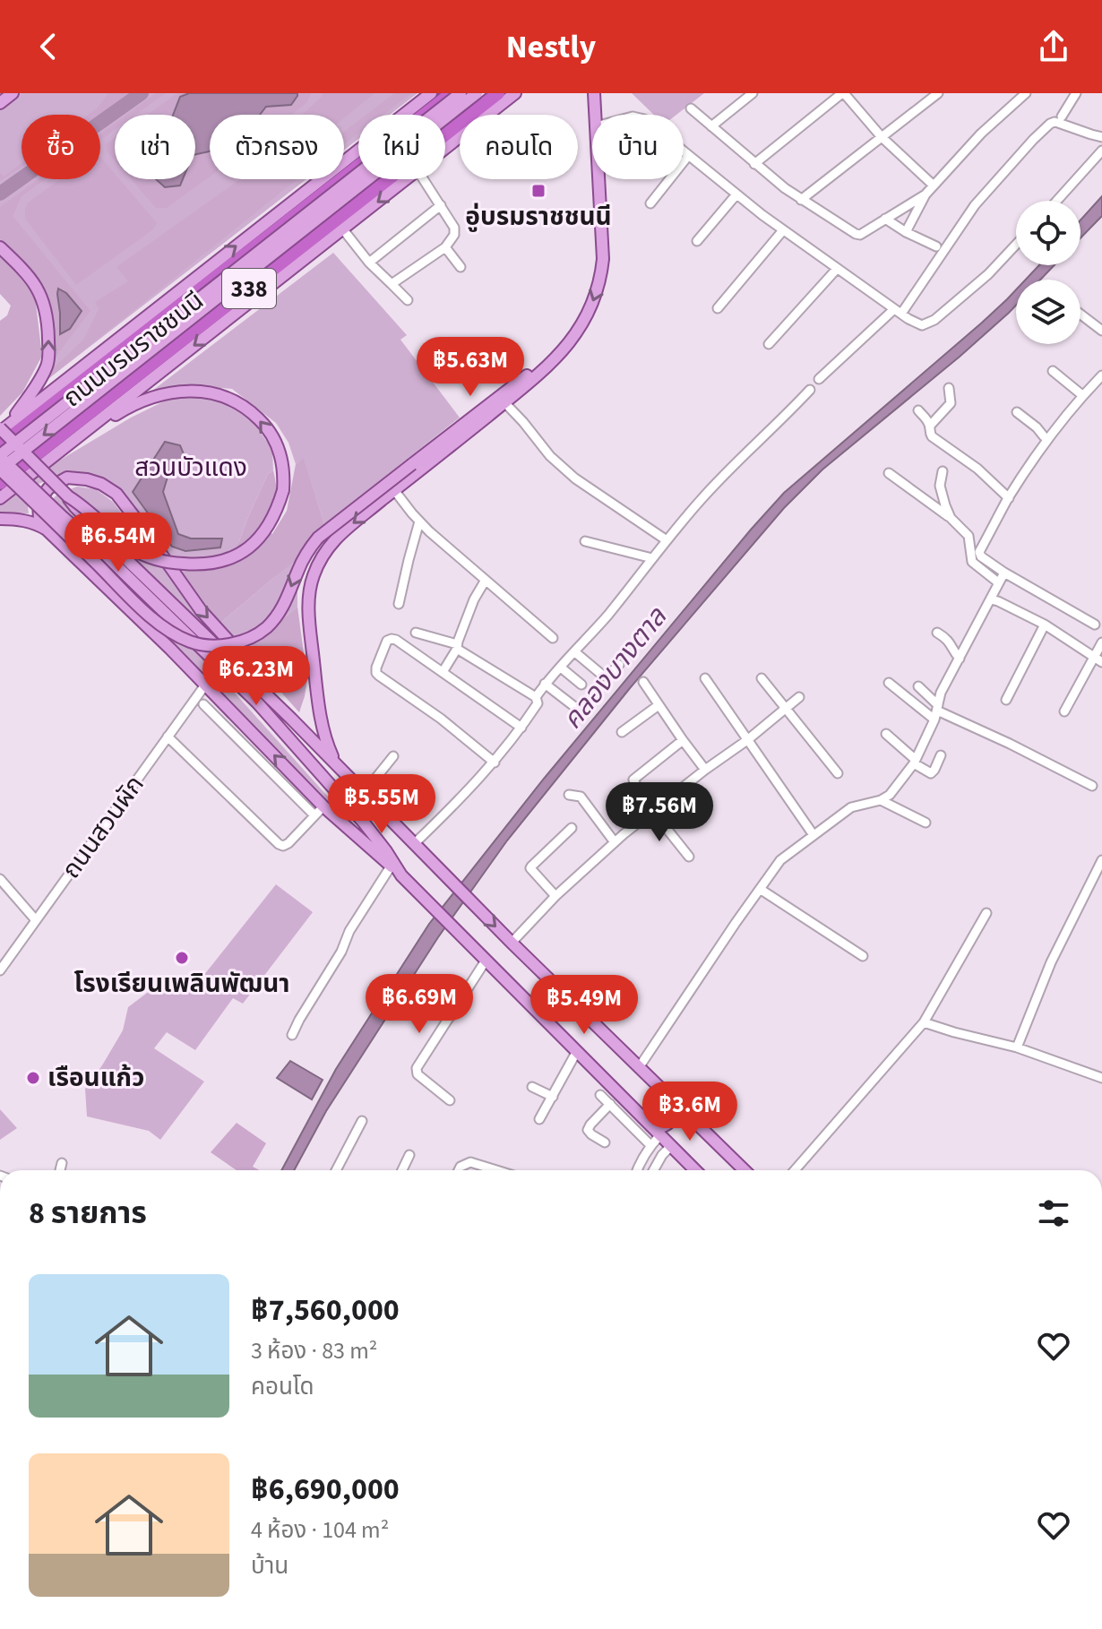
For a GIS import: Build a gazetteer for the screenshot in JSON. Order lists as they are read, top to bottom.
{
  "streets": {
    "highway": ["338", "ถนนบรมราชชนนี"],
    "street": ["ถนนสวนผัก"]
  },
  "water": ["คลองบางตาล"],
  "parks": ["สวนบัวแดง"],
  "places": {
    "transit": ["อู่บรมราชชนนี"],
    "other": ["โรงเรียนเพลินพัฒนา", "เรือนแก้ว"]
  },
  "page": {
    "header": "Nestly",
    "chip": [
      "ซื้อ",
      "เช่า",
      "ตัวกรอง",
      "ใหม่",
      "คอนโด",
      "บ้าน"
    ],
    "price": [
      "฿5.63M",
      "฿6.54M",
      "฿6.23M",
      "฿5.55M",
      "฿7.56M",
      "฿6.69M",
      "฿5.49M",
      "฿3.6M"
    ],
    "heading": "8 รายการ",
    "list": [
      {
        "name": "฿7,560,000",
        "note": "3 ห้อง · 83 m² · คอนโด"
      },
      {
        "name": "฿6,690,000",
        "note": "4 ห้อง · 104 m² · บ้าน"
      }
    ]
  }
}
